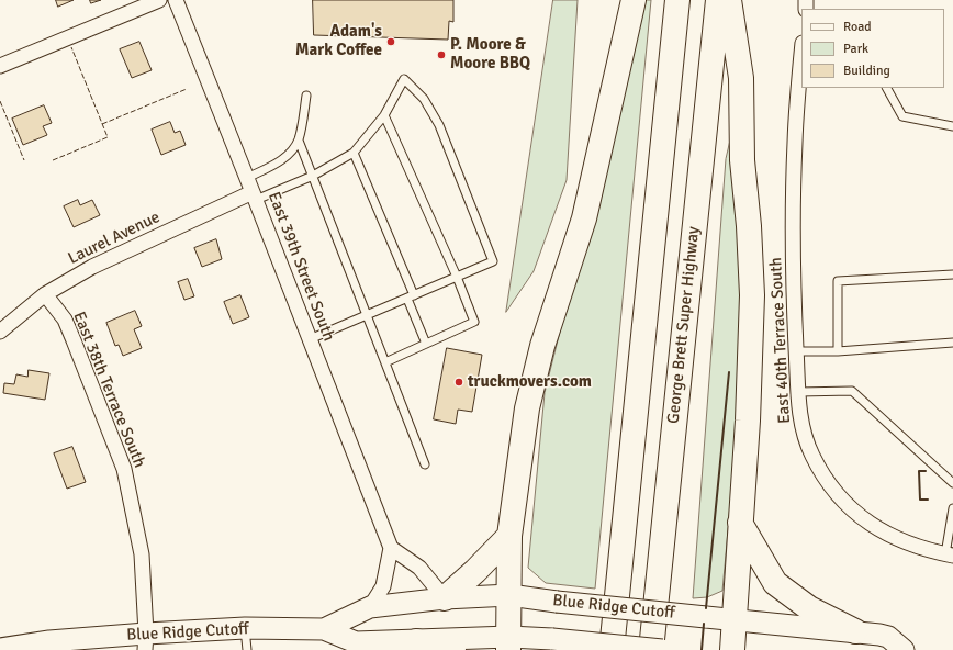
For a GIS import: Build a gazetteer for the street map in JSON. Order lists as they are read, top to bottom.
{
  "streets": {
    "highway": ["George Brett Super Highway"],
    "main road": ["Blue Ridge Cutoff"],
    "street": [
      "Laurel Avenue",
      "East 39th Street South",
      "East 40th Terrace South",
      "East 38th Terrace South"
    ]
  },
  "crossings": [
    ["Laurel Avenue", "East 39th Street South"],
    ["Laurel Avenue", "East 38th Terrace South"],
    ["East 38th Terrace South", "Blue Ridge Cutoff"]
  ],
  "places": ["Adam's Mark Coffee", "P. Moore & Moore BBQ", "truckmovers.com"],
  "legend": ["Road", "Park", "Building"]
}
